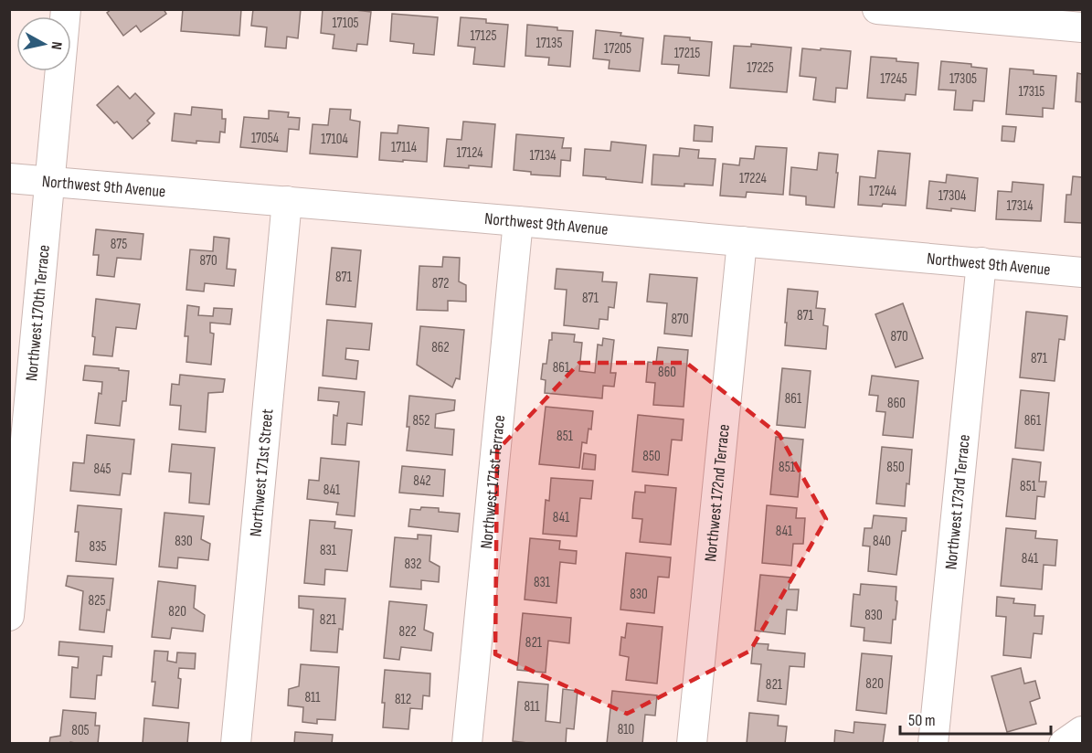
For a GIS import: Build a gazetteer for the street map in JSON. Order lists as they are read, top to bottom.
{
  "streets": {
    "street": [
      "Northwest 9th Avenue",
      "Northwest 170th Terrace",
      "Northwest 171st Street",
      "Northwest 171st Terrace",
      "Northwest 172nd Terrace",
      "Northwest 173rd Terrace"
    ]
  },
  "crossings": [
    ["Northwest 9th Avenue", "Northwest 170th Terrace"],
    ["Northwest 9th Avenue", "Northwest 171st Street"],
    ["Northwest 9th Avenue", "Northwest 171st Terrace"],
    ["Northwest 9th Avenue", "Northwest 172nd Terrace"],
    ["Northwest 9th Avenue", "Northwest 173rd Terrace"]
  ],
  "house_numbers": [
    "17105",
    "17125",
    "17135",
    "17205",
    "17215",
    "17225",
    "17245",
    "17305",
    "17315",
    "17054",
    "17104",
    "17114",
    "17124",
    "17134",
    "17224",
    "17244",
    "17304",
    "17314",
    "875",
    "870",
    "871",
    "872",
    "871",
    "871",
    "870",
    "870",
    "862",
    "871",
    "861",
    "860",
    "861",
    "860",
    "852",
    "861",
    "851",
    "850",
    "851",
    "850",
    "845",
    "842",
    "851",
    "841",
    "841",
    "841",
    "830",
    "840",
    "835",
    "831",
    "841",
    "832",
    "831",
    "830",
    "825",
    "820",
    "830",
    "821",
    "822",
    "821",
    "820",
    "821",
    "811",
    "812",
    "811",
    "810",
    "805"
  ],
  "scale_bar": "50 m",
  "north": "right"
}
